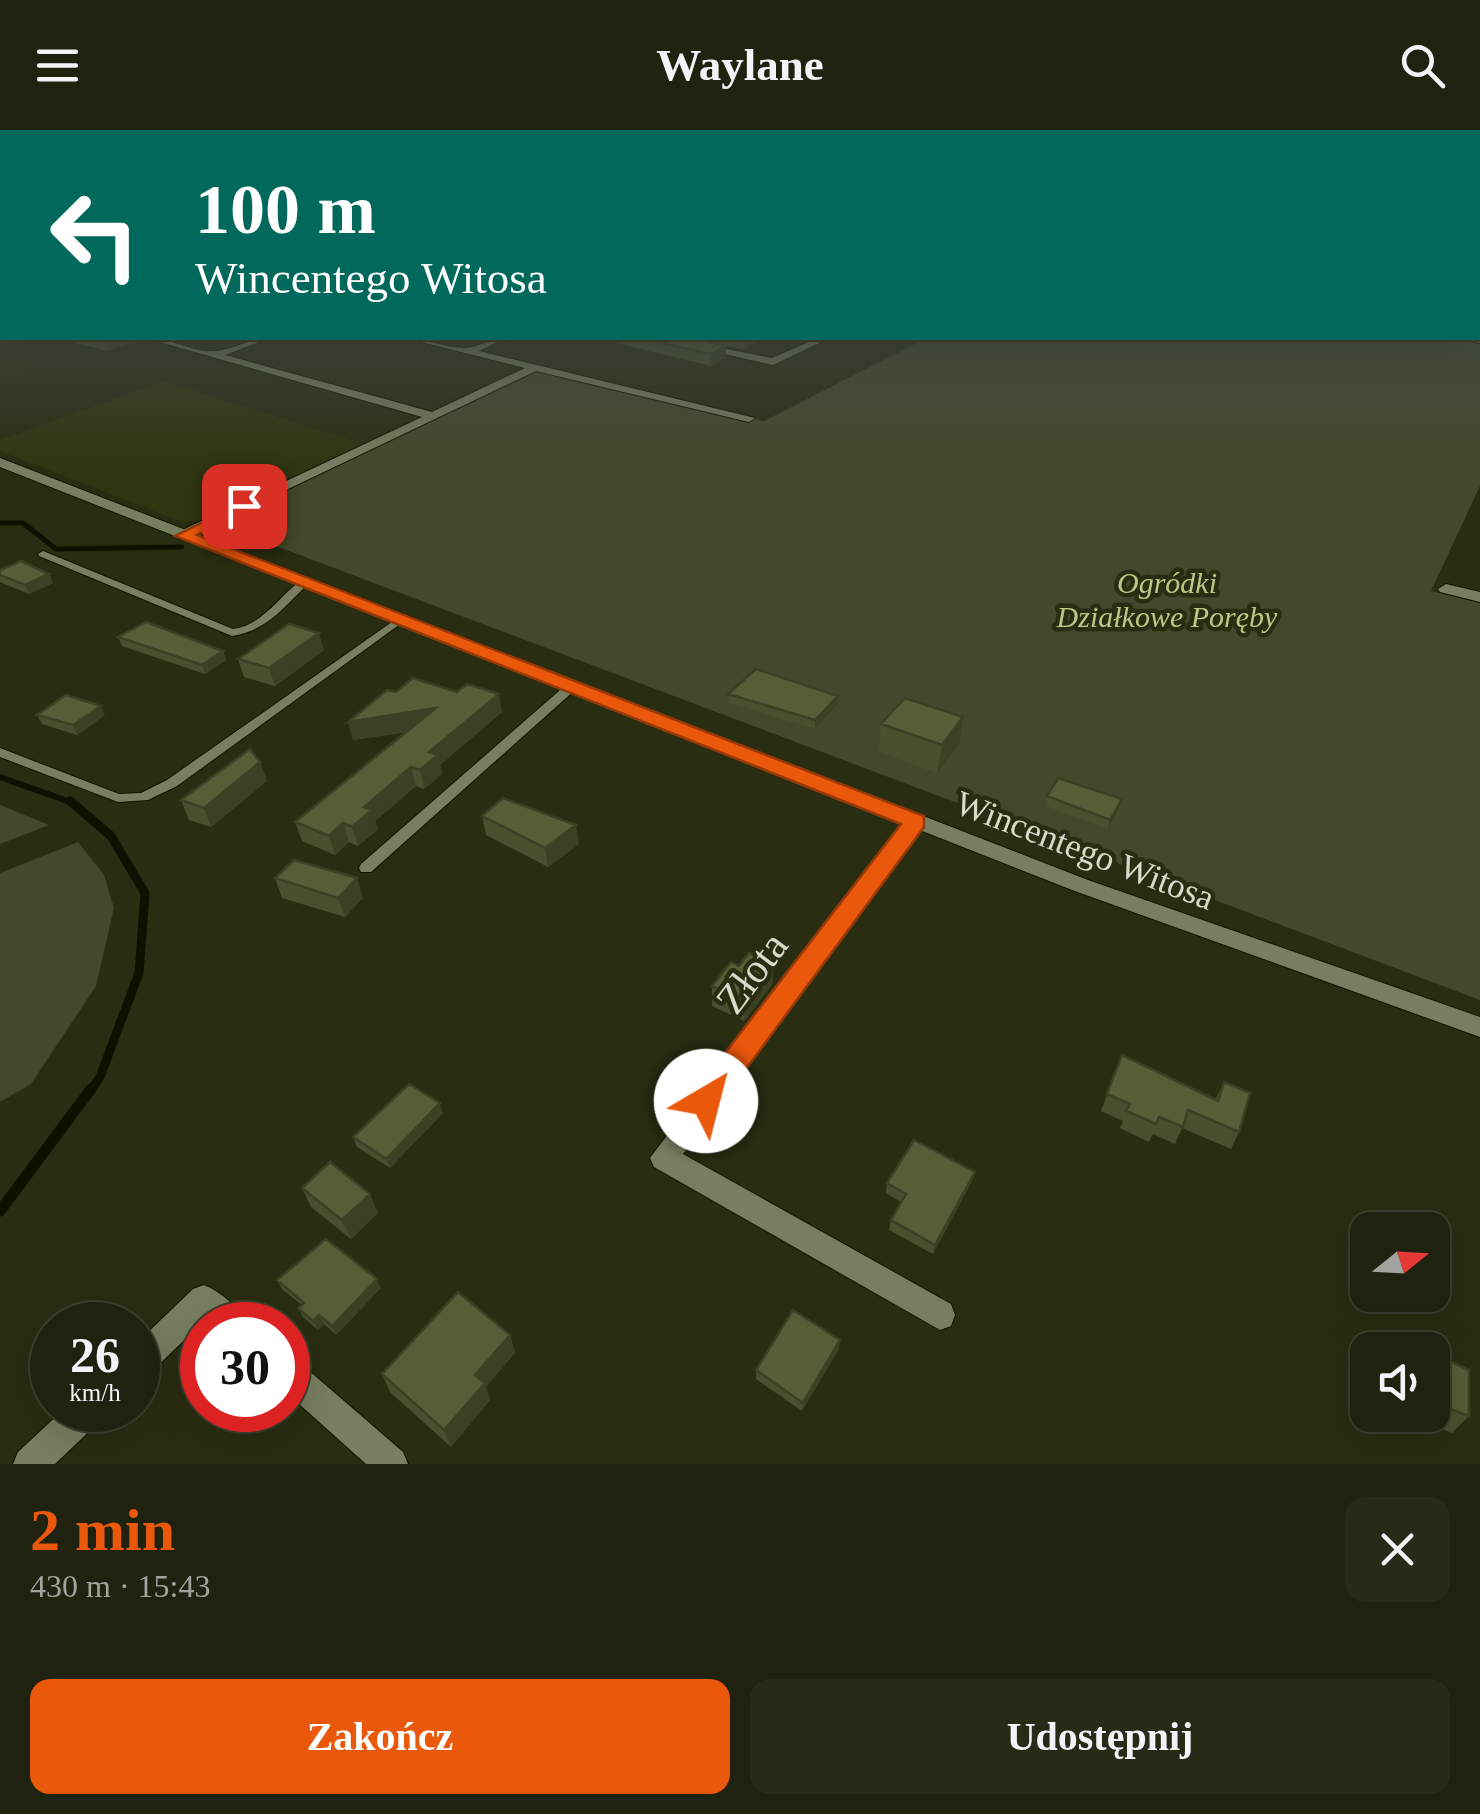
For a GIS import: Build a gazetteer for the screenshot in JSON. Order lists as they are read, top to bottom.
{
  "streets": {
    "street": ["Wincentego Witosa", "Złota"]
  },
  "crossings": [
    ["Wincentego Witosa", "Złota"]
  ],
  "parks": ["Ogródki Działkowe Poręby"],
  "north": "right",
  "page": {
    "header": "Waylane",
    "turn": ["100 m", "Wincentego Witosa"],
    "speed": "26 km/h",
    "limit": "30",
    "heading": ["2 min", "430 m · 15:43"],
    "buttons": ["Zakończ", "Udostępnij"]
  }
}
